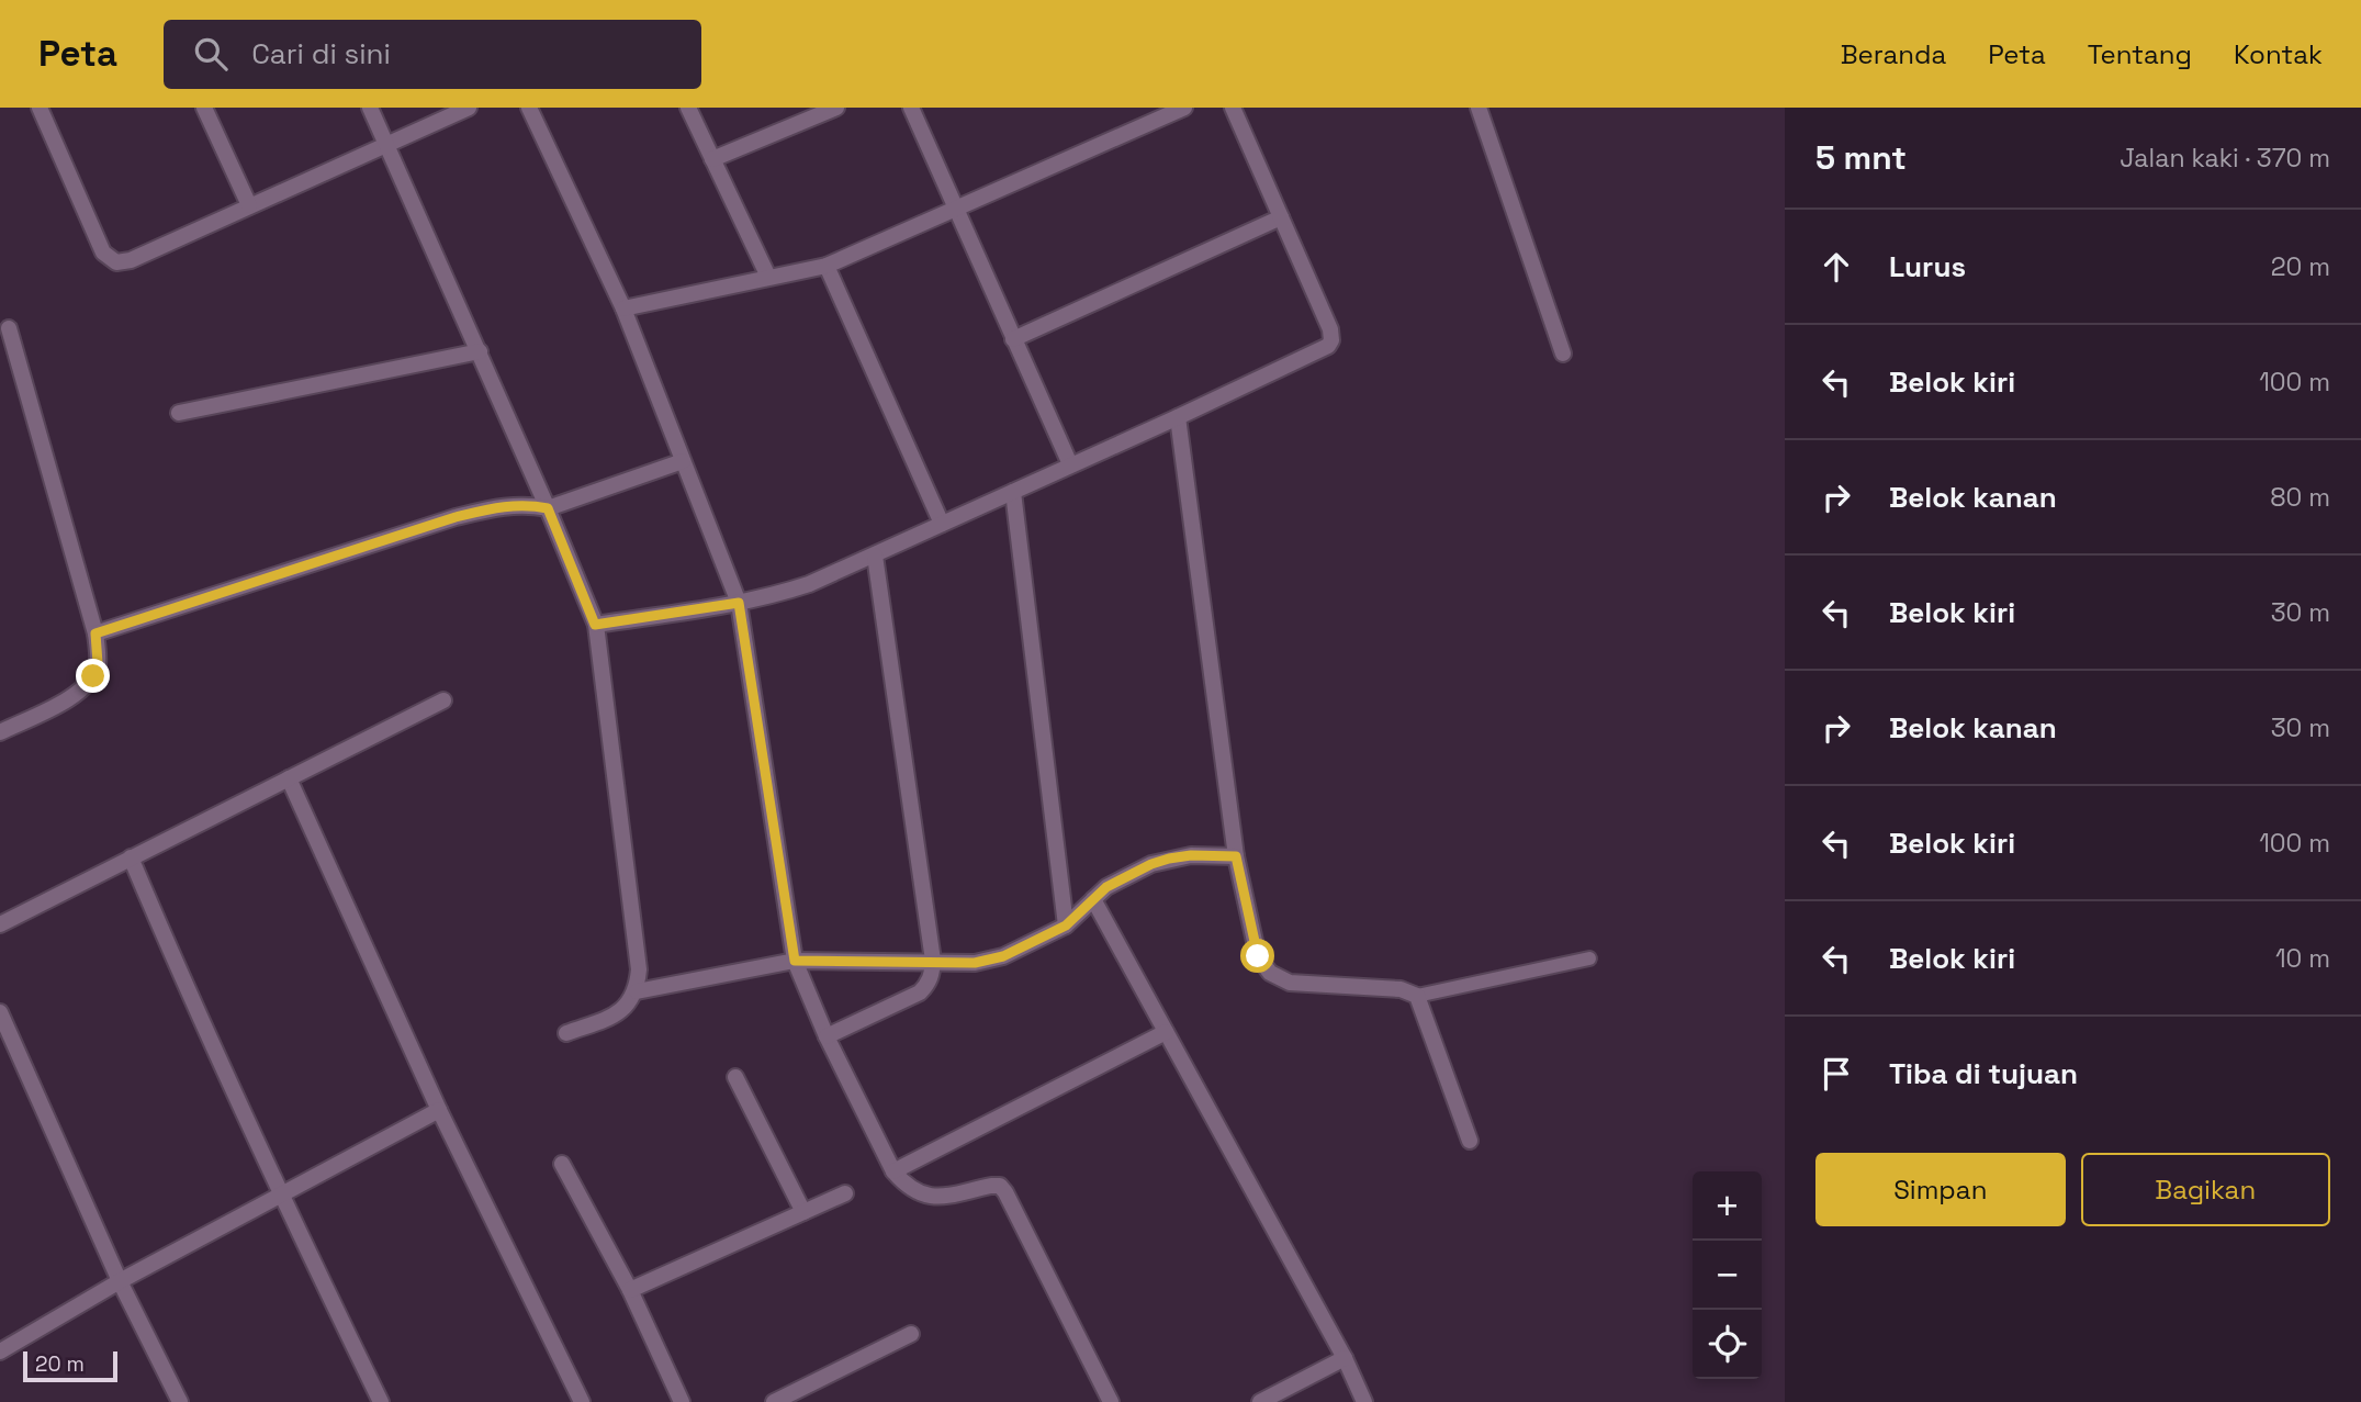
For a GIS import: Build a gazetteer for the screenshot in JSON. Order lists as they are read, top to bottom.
{
  "scale_bar": "20 m",
  "page": {
    "header": "Peta",
    "search": "Cari di sini",
    "nav": [
      "Beranda",
      "Peta",
      "Tentang",
      "Kontak"
    ],
    "heading": ["5 mnt", "Jalan kaki · 370 m"],
    "list": [
      ["Lurus", "20 m"],
      ["Belok kiri", "100 m"],
      ["Belok kanan", "80 m"],
      ["Belok kiri", "30 m"],
      ["Belok kanan", "30 m"],
      ["Belok kiri", "100 m"],
      ["Belok kiri", "10 m"],
      "Tiba di tujuan"
    ],
    "buttons": ["Simpan", "Bagikan"],
    "map_buttons": ["+", "−"],
    "scale": "20 m"
  }
}
